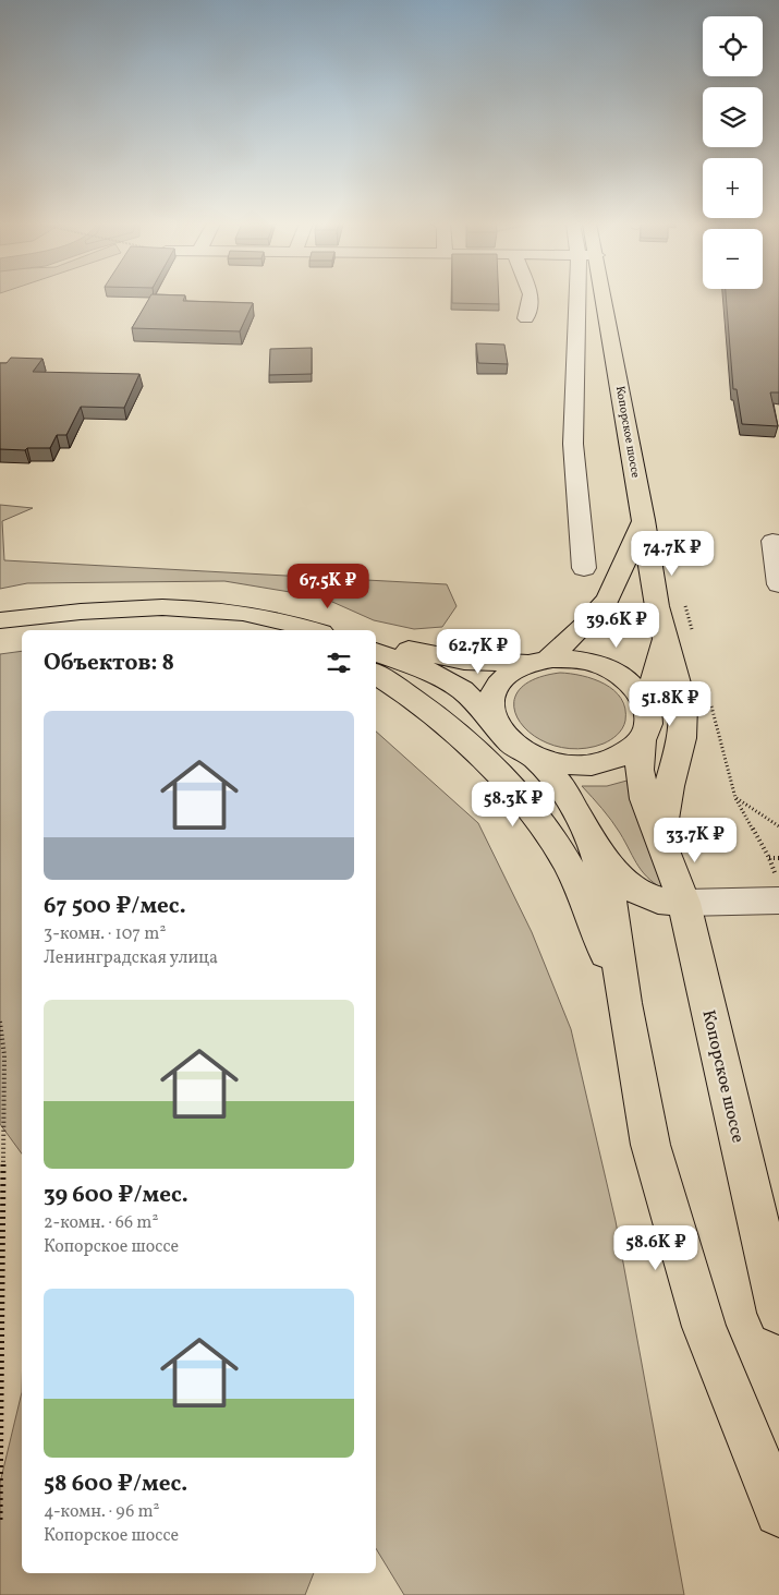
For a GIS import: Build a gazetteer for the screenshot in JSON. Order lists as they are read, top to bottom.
{
  "streets": {
    "main road": ["Копорское шоссе"]
  },
  "page": {
    "map_buttons": ["+", "−"],
    "price": [
      "74.7K ₽",
      "67.5K ₽",
      "39.6K ₽",
      "62.7K ₽",
      "51.8K ₽",
      "58.3K ₽",
      "33.7K ₽",
      "58.6K ₽"
    ],
    "heading": "Объектов: 8",
    "list": [
      {
        "name": "67 500 ₽/мес.",
        "note": "3-комн. · 107 m² · Ленинградская улица"
      },
      {
        "name": "39 600 ₽/мес.",
        "note": "2-комн. · 66 m² · Копорское шоссе"
      },
      {
        "name": "58 600 ₽/мес.",
        "note": "4-комн. · 96 m² · Копорское шоссе"
      }
    ]
  }
}
